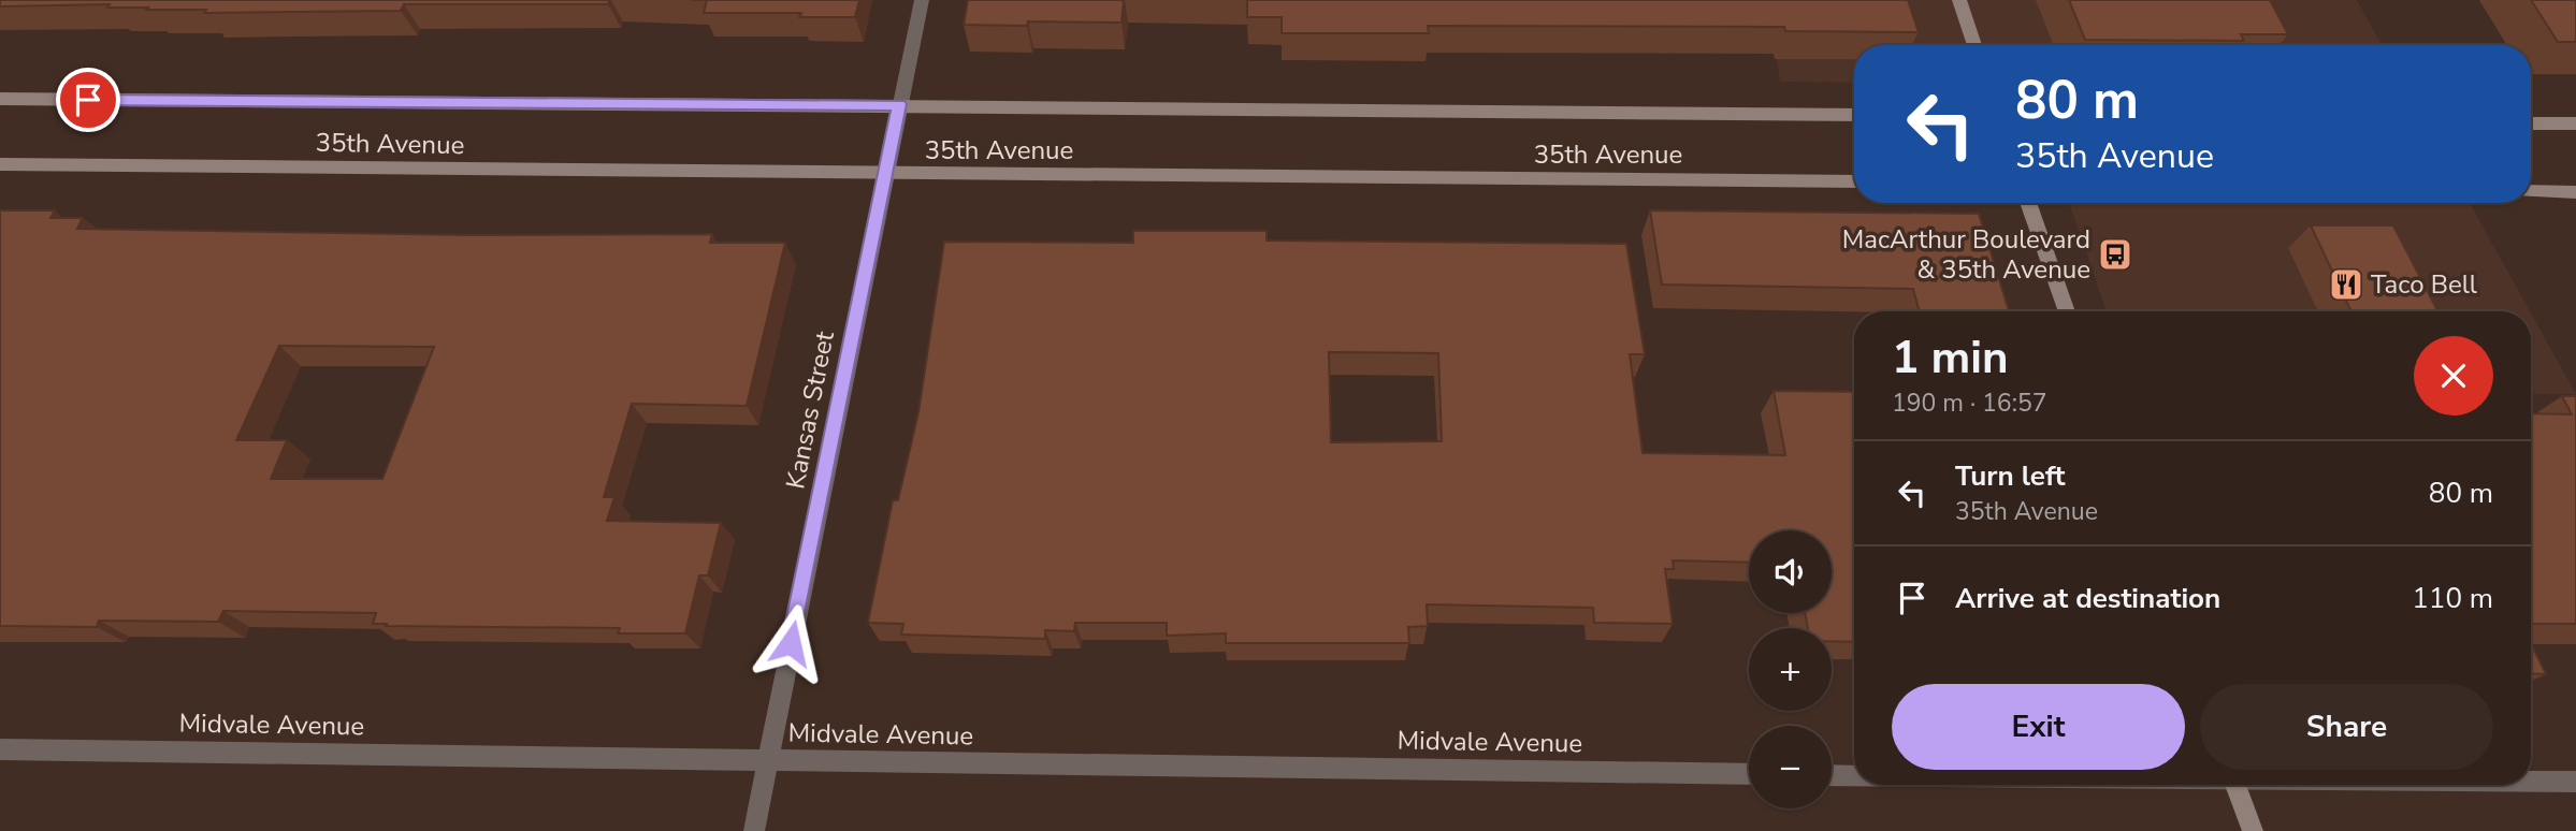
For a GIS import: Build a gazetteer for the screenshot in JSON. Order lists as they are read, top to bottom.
{
  "streets": {
    "main road": ["35th Avenue"],
    "street": ["Kansas Street", "Midvale Avenue"]
  },
  "crossings": [
    ["35th Avenue", "Kansas Street"],
    ["Kansas Street", "Midvale Avenue"]
  ],
  "places": {
    "bus stop": ["MacArthur Boulevard & 35th Avenue"],
    "restaurant": ["Taco Bell"]
  },
  "page": {
    "turn": ["80 m", "35th Avenue"],
    "heading": ["1 min", "190 m · 16:57"],
    "list": [
      {
        "name": "Turn left",
        "note": "35th Avenue",
        "value": "80 m"
      },
      {
        "name": "Arrive at destination",
        "value": "110 m"
      }
    ],
    "map_buttons": ["+", "−"],
    "buttons": ["Exit", "Share"]
  }
}
